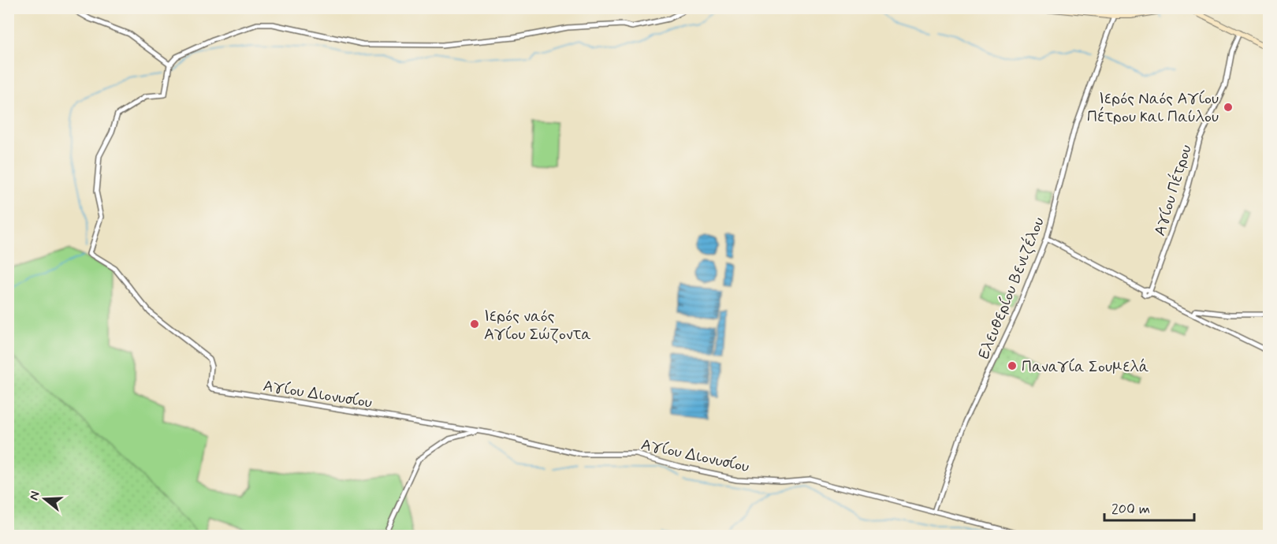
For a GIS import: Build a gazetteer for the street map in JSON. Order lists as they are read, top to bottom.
{
  "streets": {
    "street": ["Αγίου Πέτρου", "Ελευθερίου Βενιζέλου", "Αγίου Διονυσίου"]
  },
  "crossings": [
    ["Ελευθερίου Βενιζέλου", "Αγίου Διονυσίου"]
  ],
  "places": ["Ιερός Ναός Αγίου Πέτρου και Παύλου", "Ιερός ναός Αγίου Σώζοντα", "Παναγία Σουμελά"],
  "scale_bar": "200 m",
  "north": "left"
}
